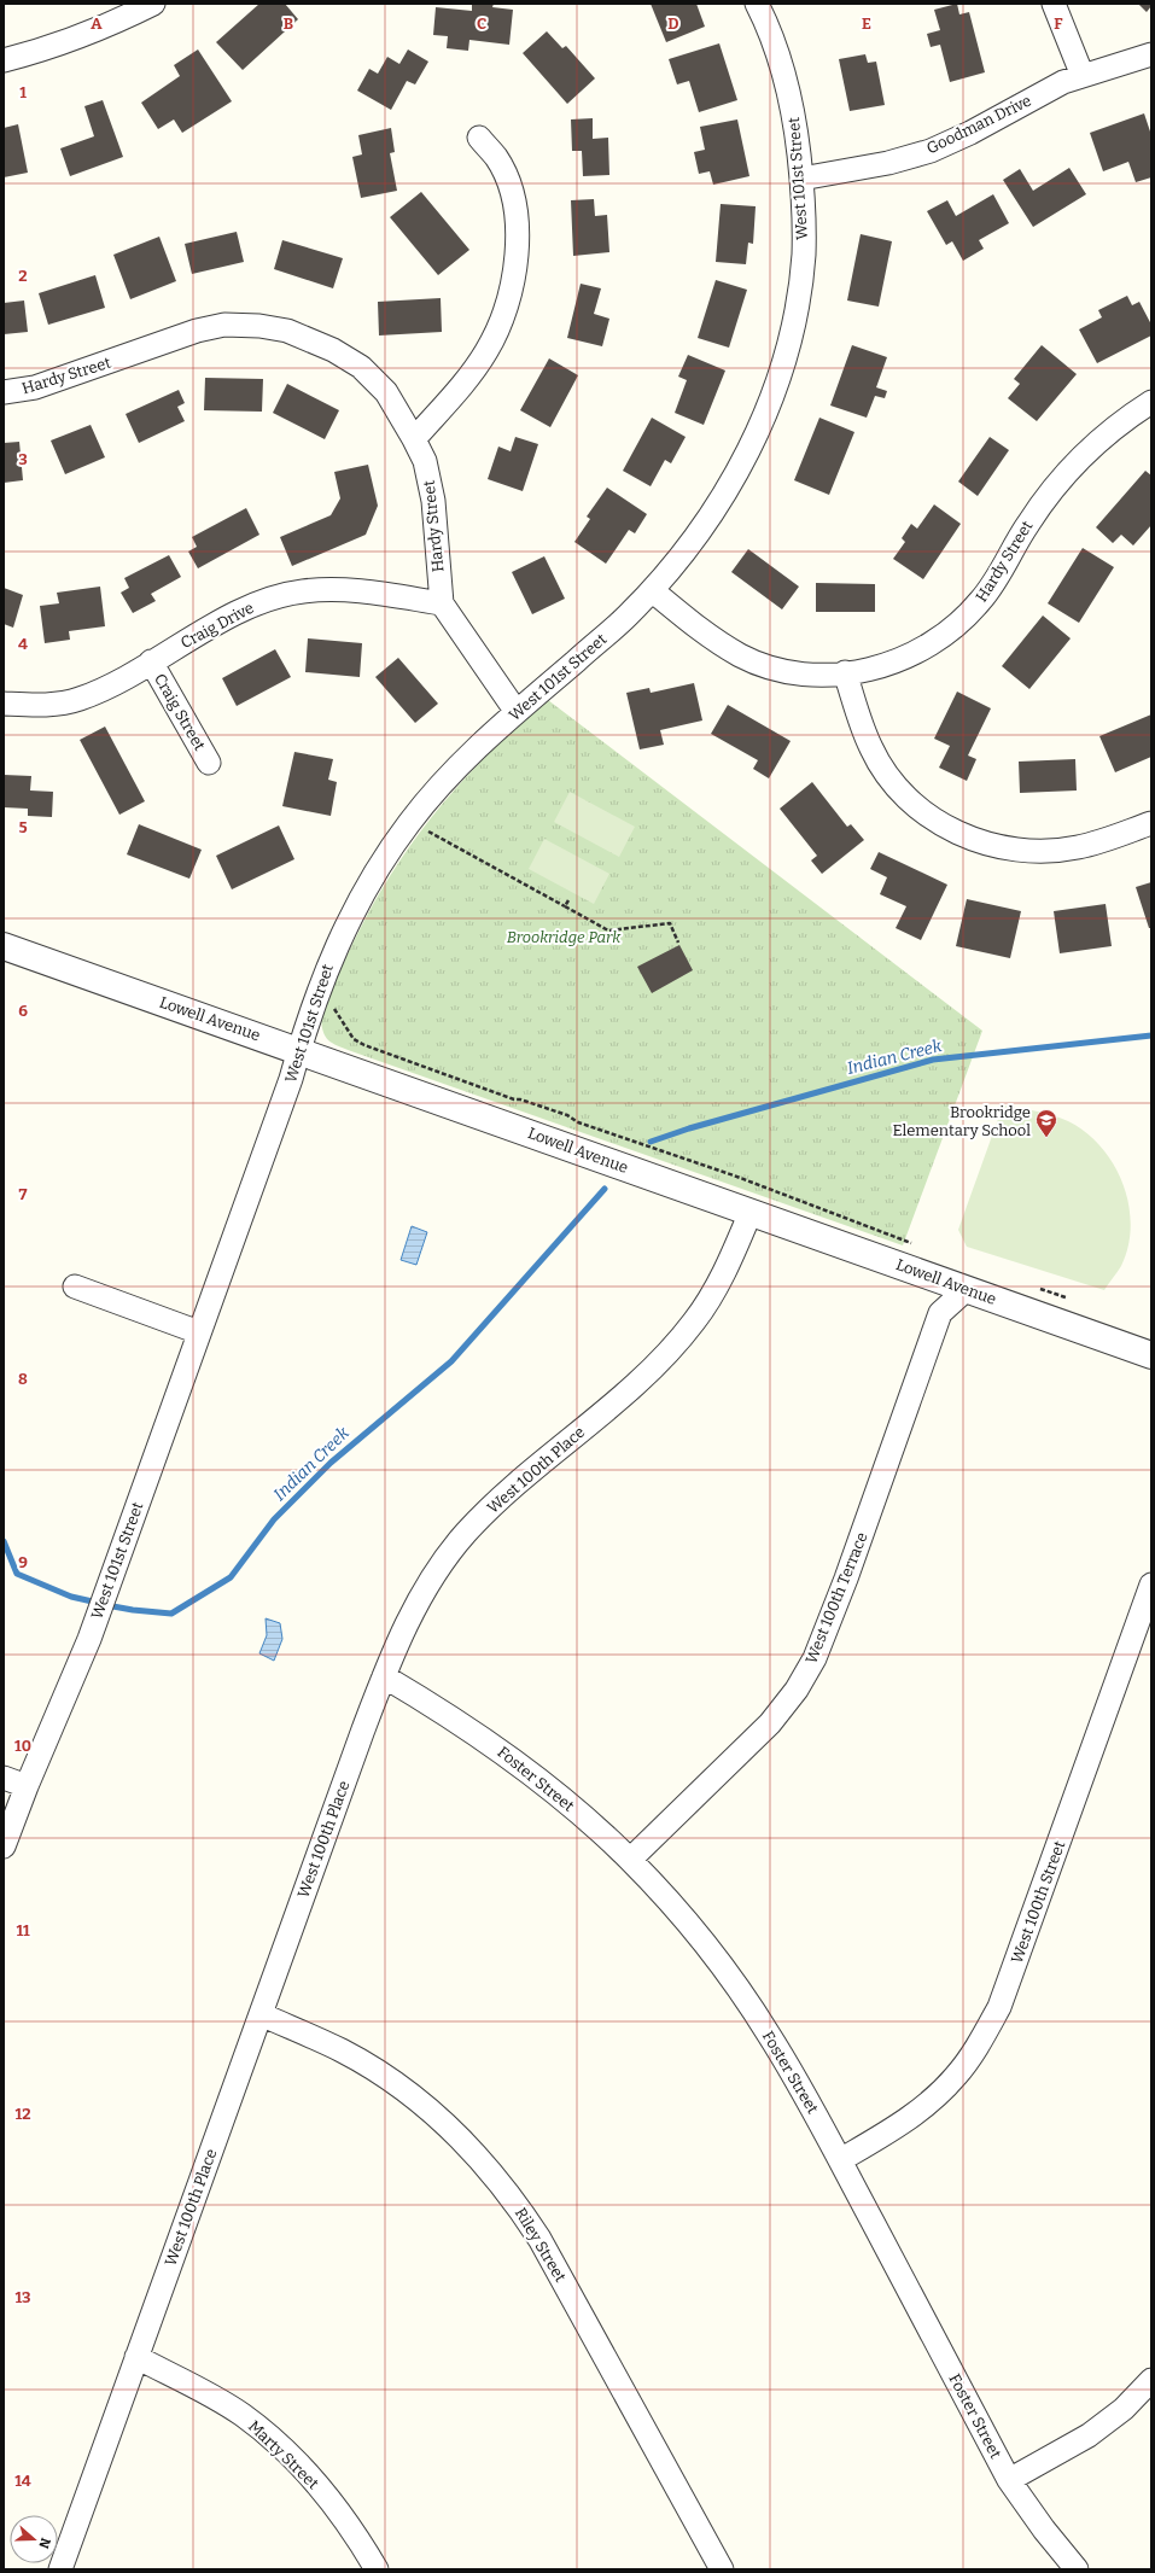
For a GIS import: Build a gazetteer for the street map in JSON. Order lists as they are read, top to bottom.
{
  "streets": {
    "street": [
      "Goodman Drive",
      "West 101st Street",
      "Hardy Street",
      "Craig Drive",
      "Craig Street",
      "Lowell Avenue",
      "West 100th Place",
      "West 100th Terrace",
      "Foster Street",
      "West 100th Street",
      "Riley Street",
      "Marty Street"
    ]
  },
  "crossings": [
    ["Goodman Drive", "West 101st Street"],
    ["West 101st Street", "Hardy Street"],
    ["West 101st Street", "Lowell Avenue"],
    ["Hardy Street", "Craig Drive"],
    ["Craig Drive", "Craig Street"],
    ["Lowell Avenue", "West 100th Place"],
    ["Lowell Avenue", "West 100th Terrace"],
    ["West 100th Place", "Foster Street"],
    ["West 100th Place", "Riley Street"],
    ["West 100th Place", "Marty Street"],
    ["West 100th Terrace", "Foster Street"],
    ["Foster Street", "West 100th Street"]
  ],
  "water": ["Indian Creek"],
  "parks": ["Brookridge Park"],
  "places": {
    "school or university": ["Brookridge Elementary School"]
  },
  "north": "right",
  "grid": {
    "columns": [
      "A",
      "B",
      "C",
      "D",
      "E",
      "F"
    ],
    "rows": [
      "1",
      "2",
      "3",
      "4",
      "5",
      "6",
      "7",
      "8",
      "9",
      "10",
      "11",
      "12",
      "13",
      "14"
    ]
  }
}
